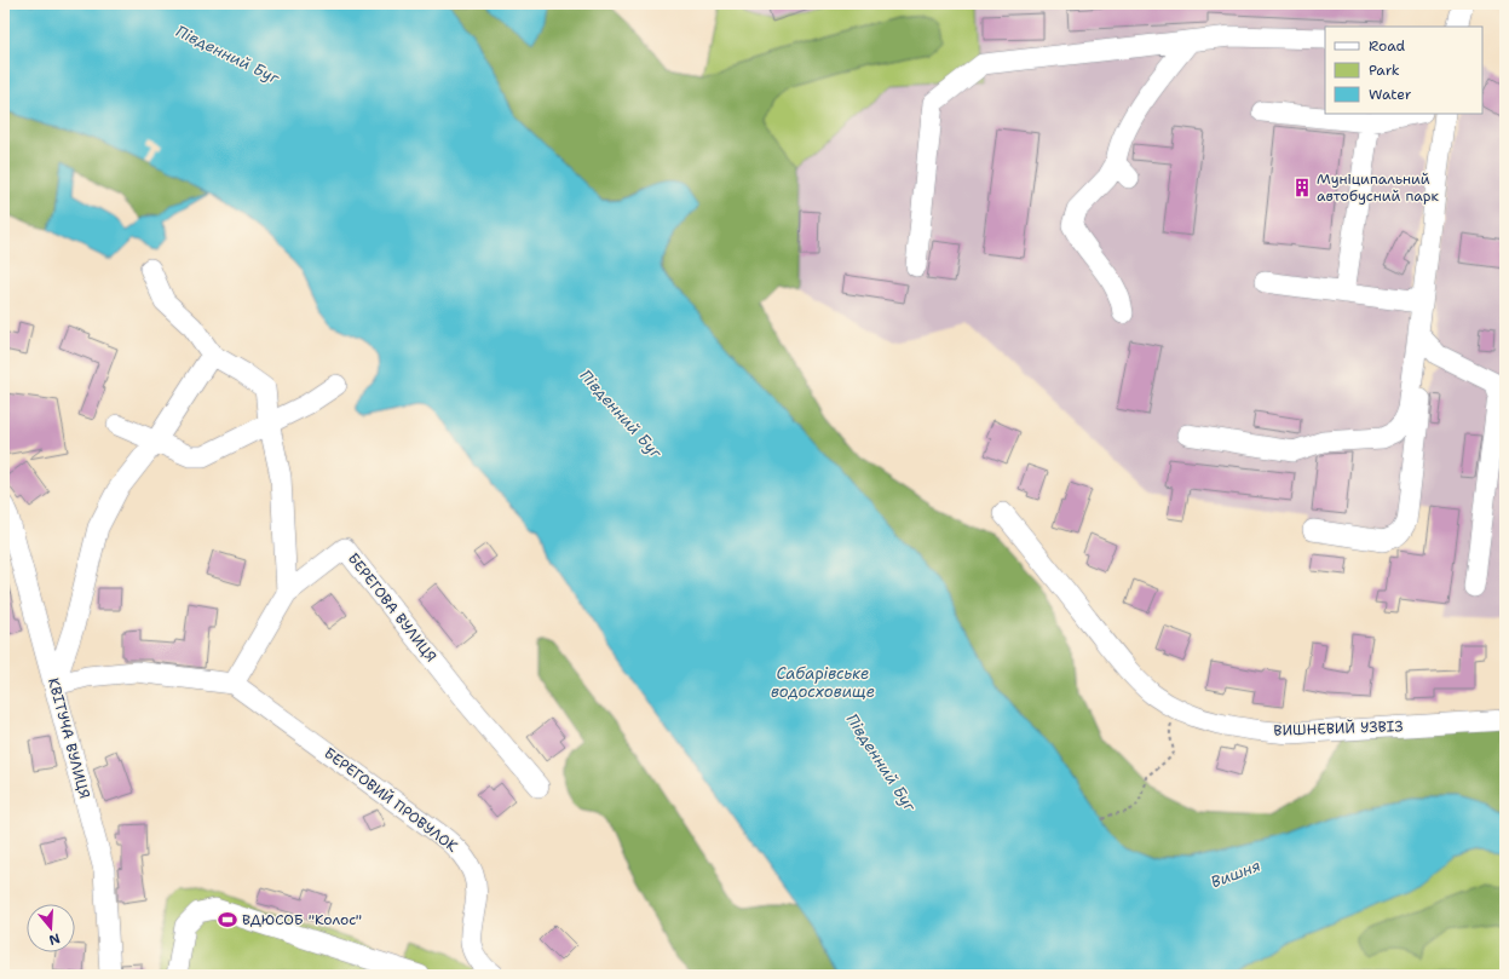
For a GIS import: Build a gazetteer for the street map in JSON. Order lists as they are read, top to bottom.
{
  "streets": {
    "street": [
      "БЕРЕГОВА ВУЛИЦЯ",
      "ВИШНЕВИЙ УЗВІЗ",
      "КВІТУЧА ВУЛИЦЯ",
      "БЕРЕГОВИЙ ПРОВУЛОК"
    ]
  },
  "crossings": [
    ["БЕРЕГОВА ВУЛИЦЯ", "БЕРЕГОВИЙ ПРОВУЛОК"]
  ],
  "water": ["Південний Буг", "Сабарівське водосховище", "Вишня"],
  "places": {
    "building": ["Муніципальний автобусний парк"],
    "sports": ["ВДЮСОБ \"Колос\""]
  },
  "legend": ["Road", "Park", "Water"],
  "north": "bottom"
}
